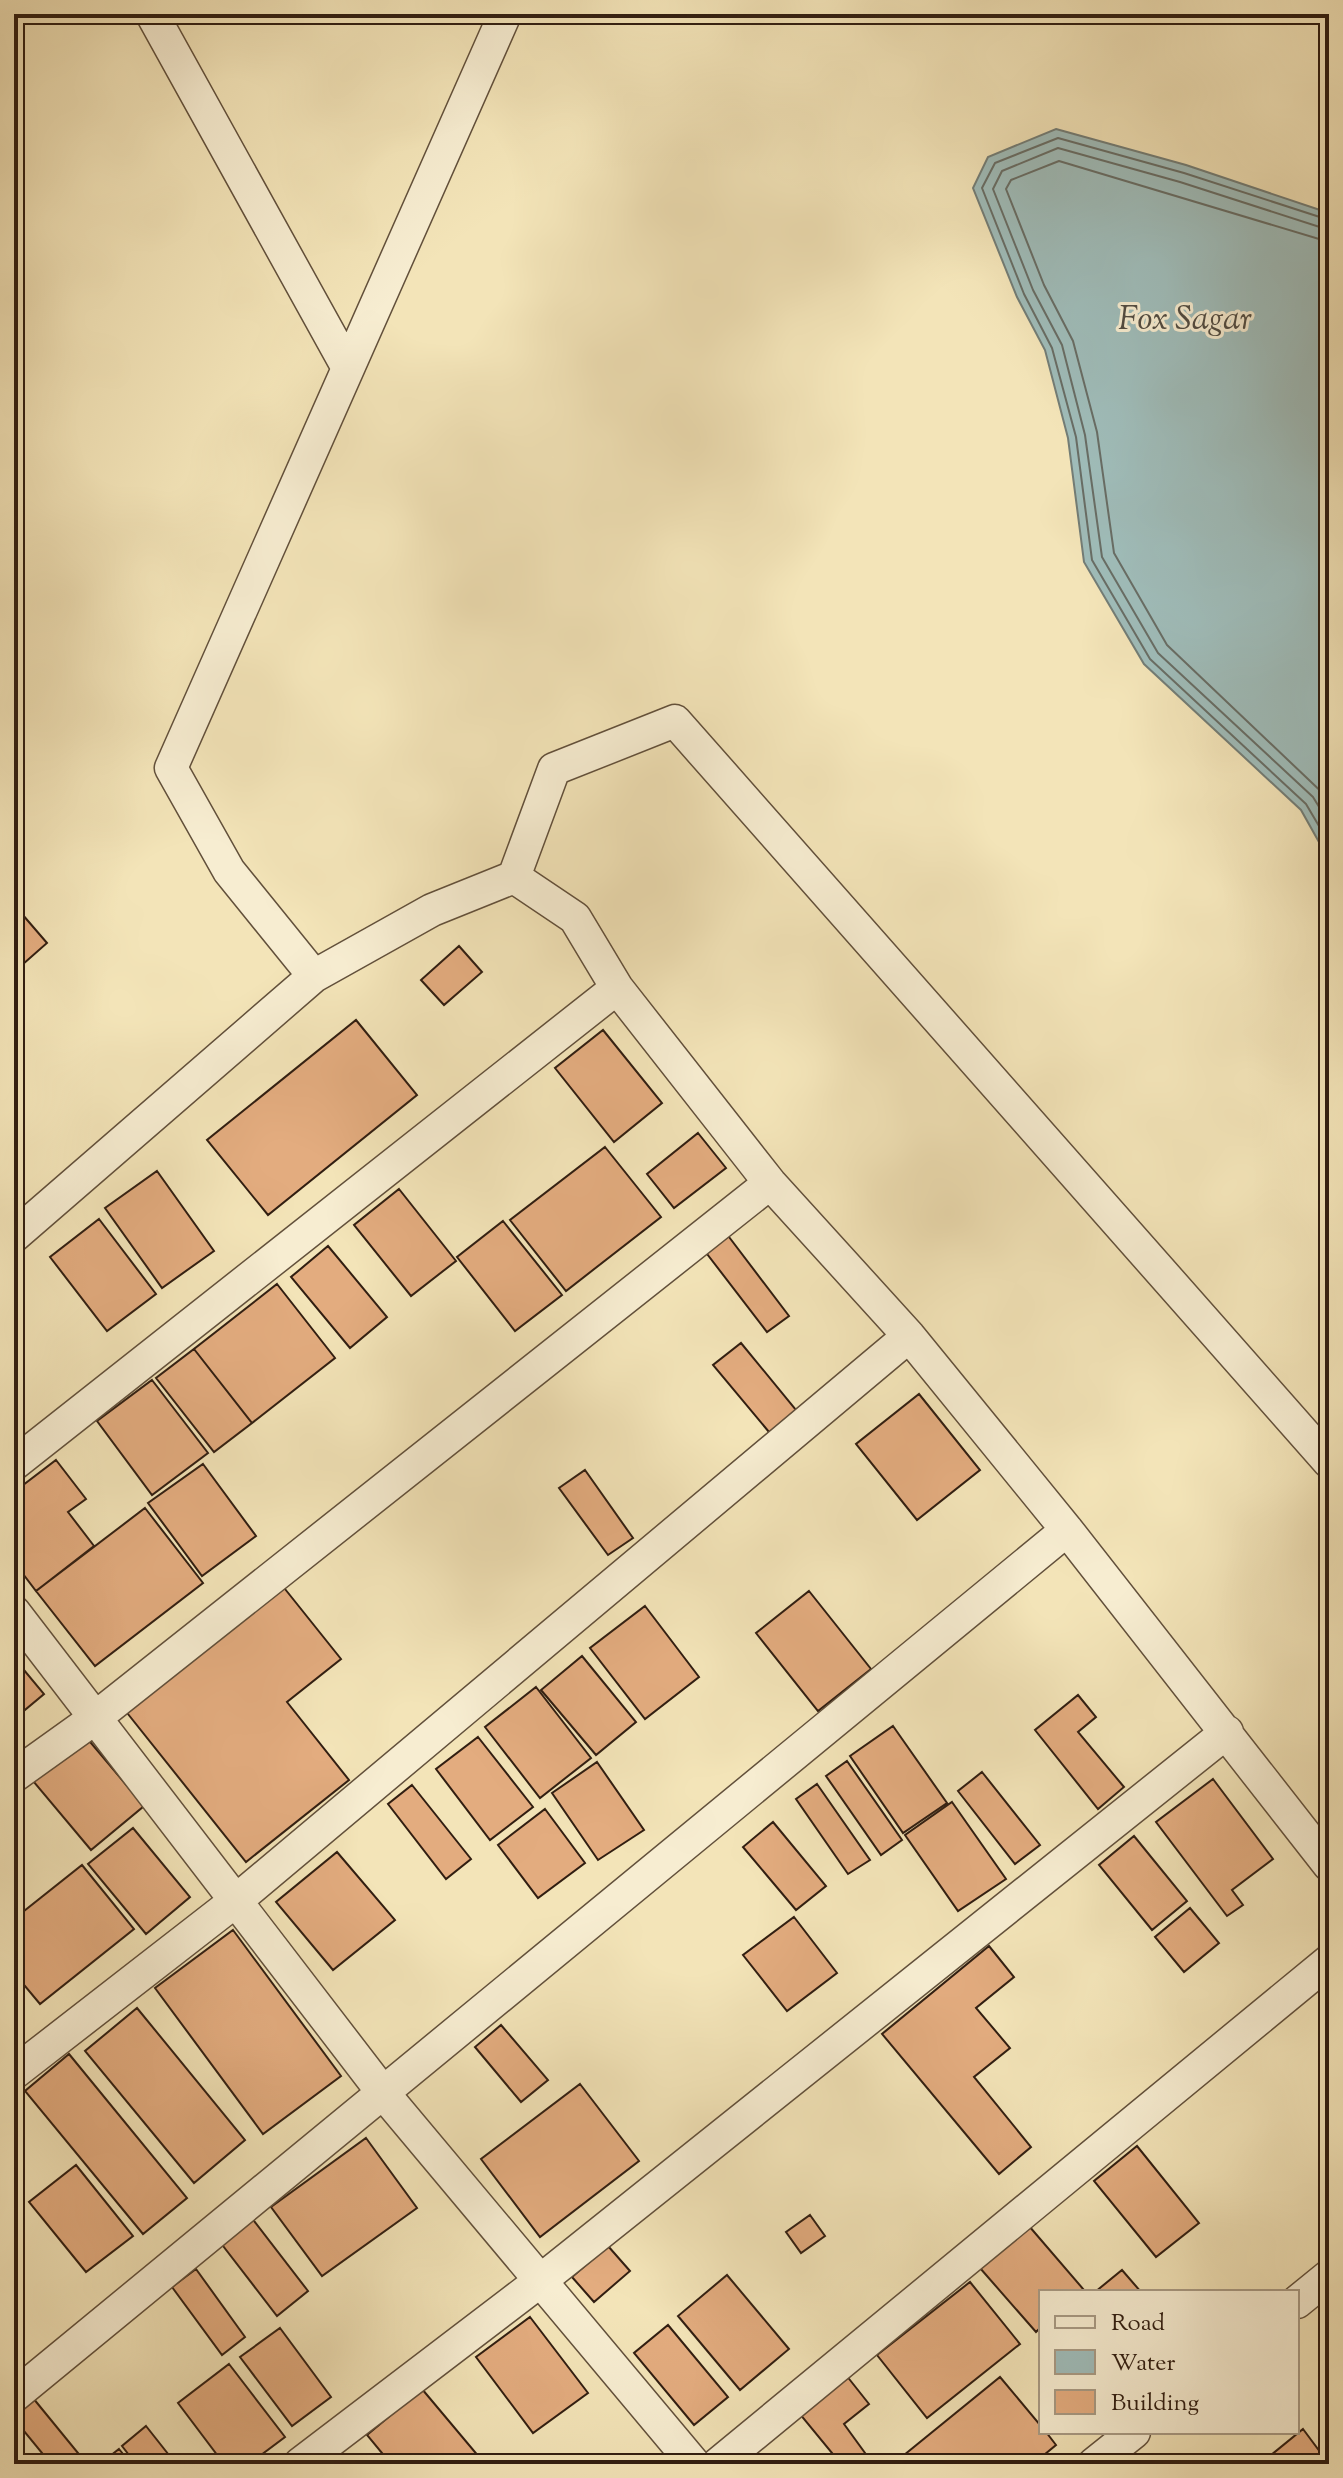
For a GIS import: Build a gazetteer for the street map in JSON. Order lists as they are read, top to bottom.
{
  "water": ["Fox Sagar"],
  "legend": ["Road", "Water", "Building"]
}
